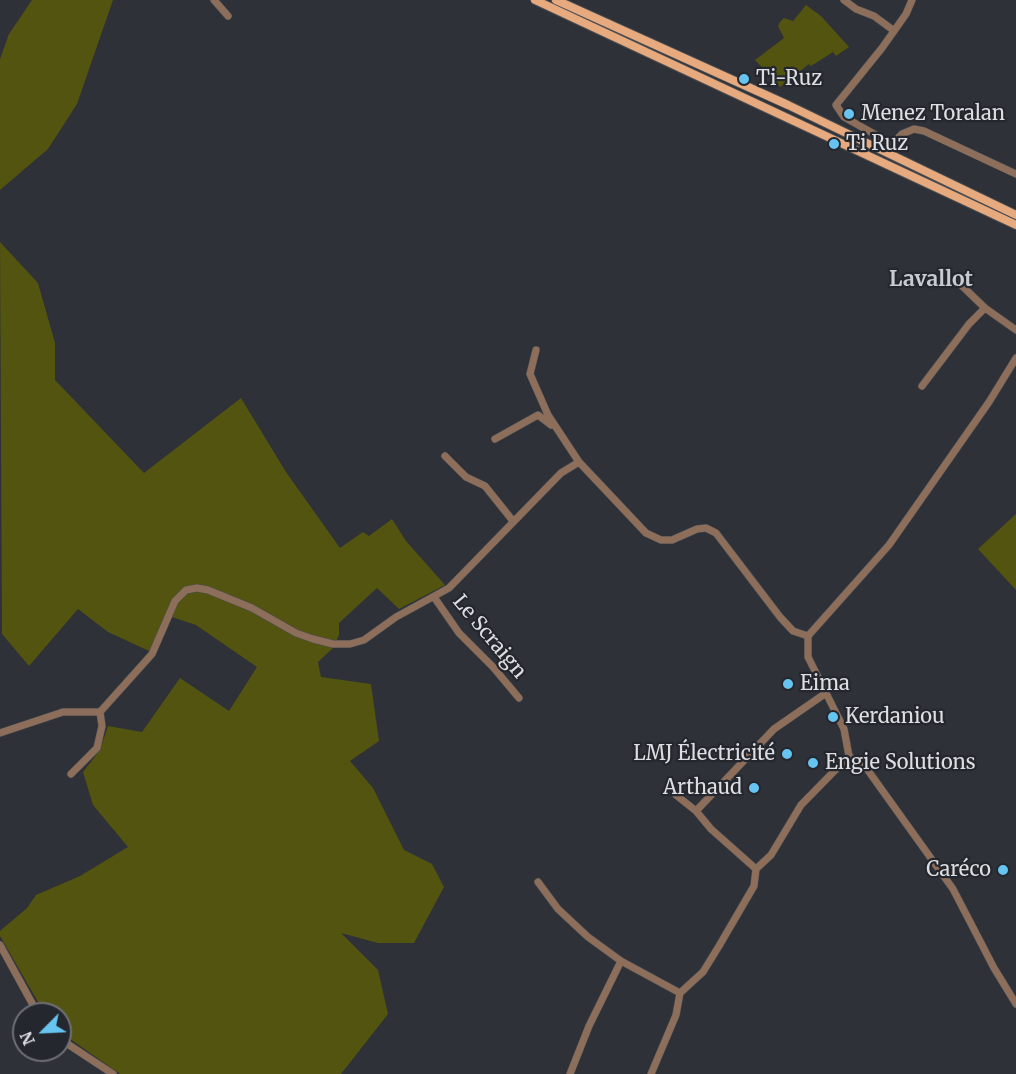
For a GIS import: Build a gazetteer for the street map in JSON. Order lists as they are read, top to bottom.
{
  "streets": {
    "street": ["Le Scraign"]
  },
  "districts": ["Lavallot"],
  "places": [
    "Ti-Ruz",
    "Menez Toralan",
    "Ti Ruz",
    "Eima",
    "Kerdaniou",
    "LMJ Électricité",
    "Engie Solutions",
    "Arthaud",
    "Caréco"
  ],
  "north": "bottom left"
}
